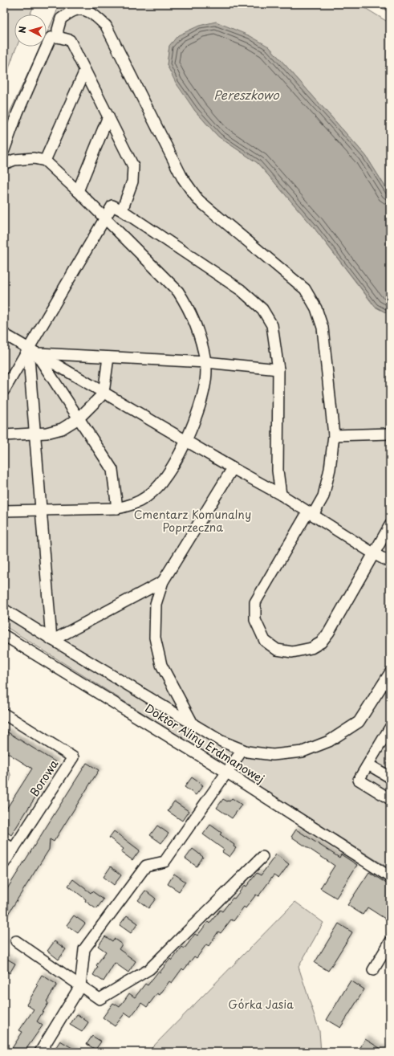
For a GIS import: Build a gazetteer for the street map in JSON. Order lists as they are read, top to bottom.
{
  "streets": {
    "street": ["Doktor Aliny Erdmanowej", "Borowa"]
  },
  "water": ["Pereszkowo"],
  "parks": ["Cmentarz Komunalny Poprzeczna", "Górka Jasia"],
  "north": "left"
}
